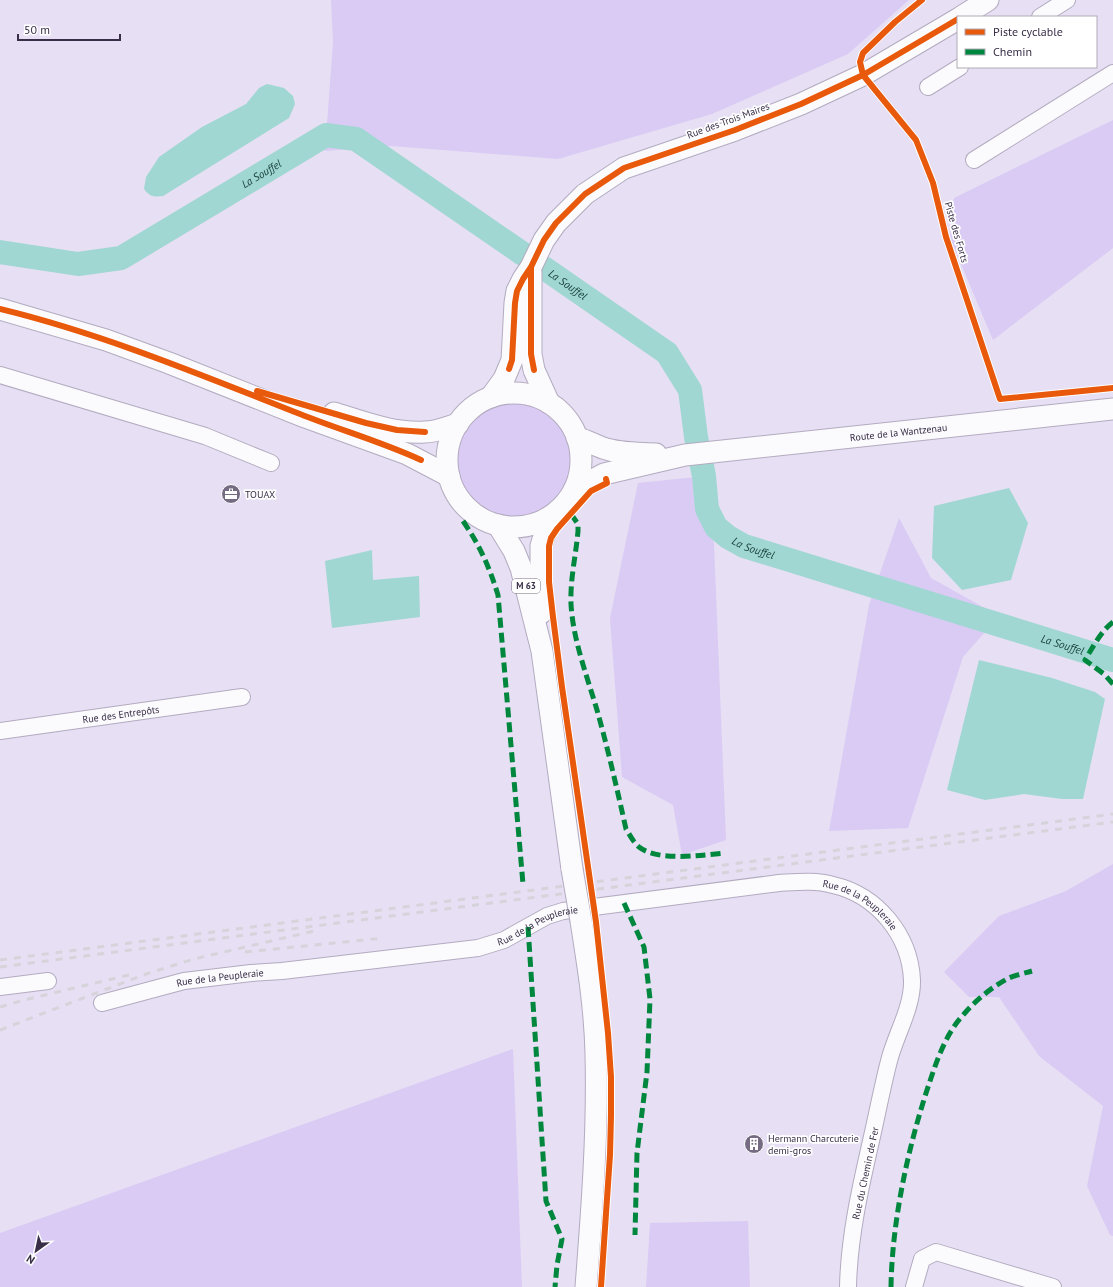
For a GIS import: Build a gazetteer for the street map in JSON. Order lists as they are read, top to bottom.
{
  "streets": {
    "main road": ["Rue des Trois Maires", "Route de la Wantzenau", "M 63"],
    "street": ["Rue des Entrepôts", "Rue de la Peupleraie", "Rue du Chemin de Fer"],
    "cycle path": ["Piste des Forts"]
  },
  "crossings": [
    ["Rue des Trois Maires", "Route de la Wantzenau"],
    ["Rue des Trois Maires", "M 63"],
    ["Route de la Wantzenau", "M 63"],
    ["Rue de la Peupleraie", "Rue du Chemin de Fer"]
  ],
  "water": ["La Souffel"],
  "places": {
    "office": ["TOUAX"],
    "building": ["Hermann Charcuterie demi-gros"]
  },
  "legend": ["Piste cyclable", "Chemin"],
  "scale_bar": "50 m",
  "north": "bottom left"
}
